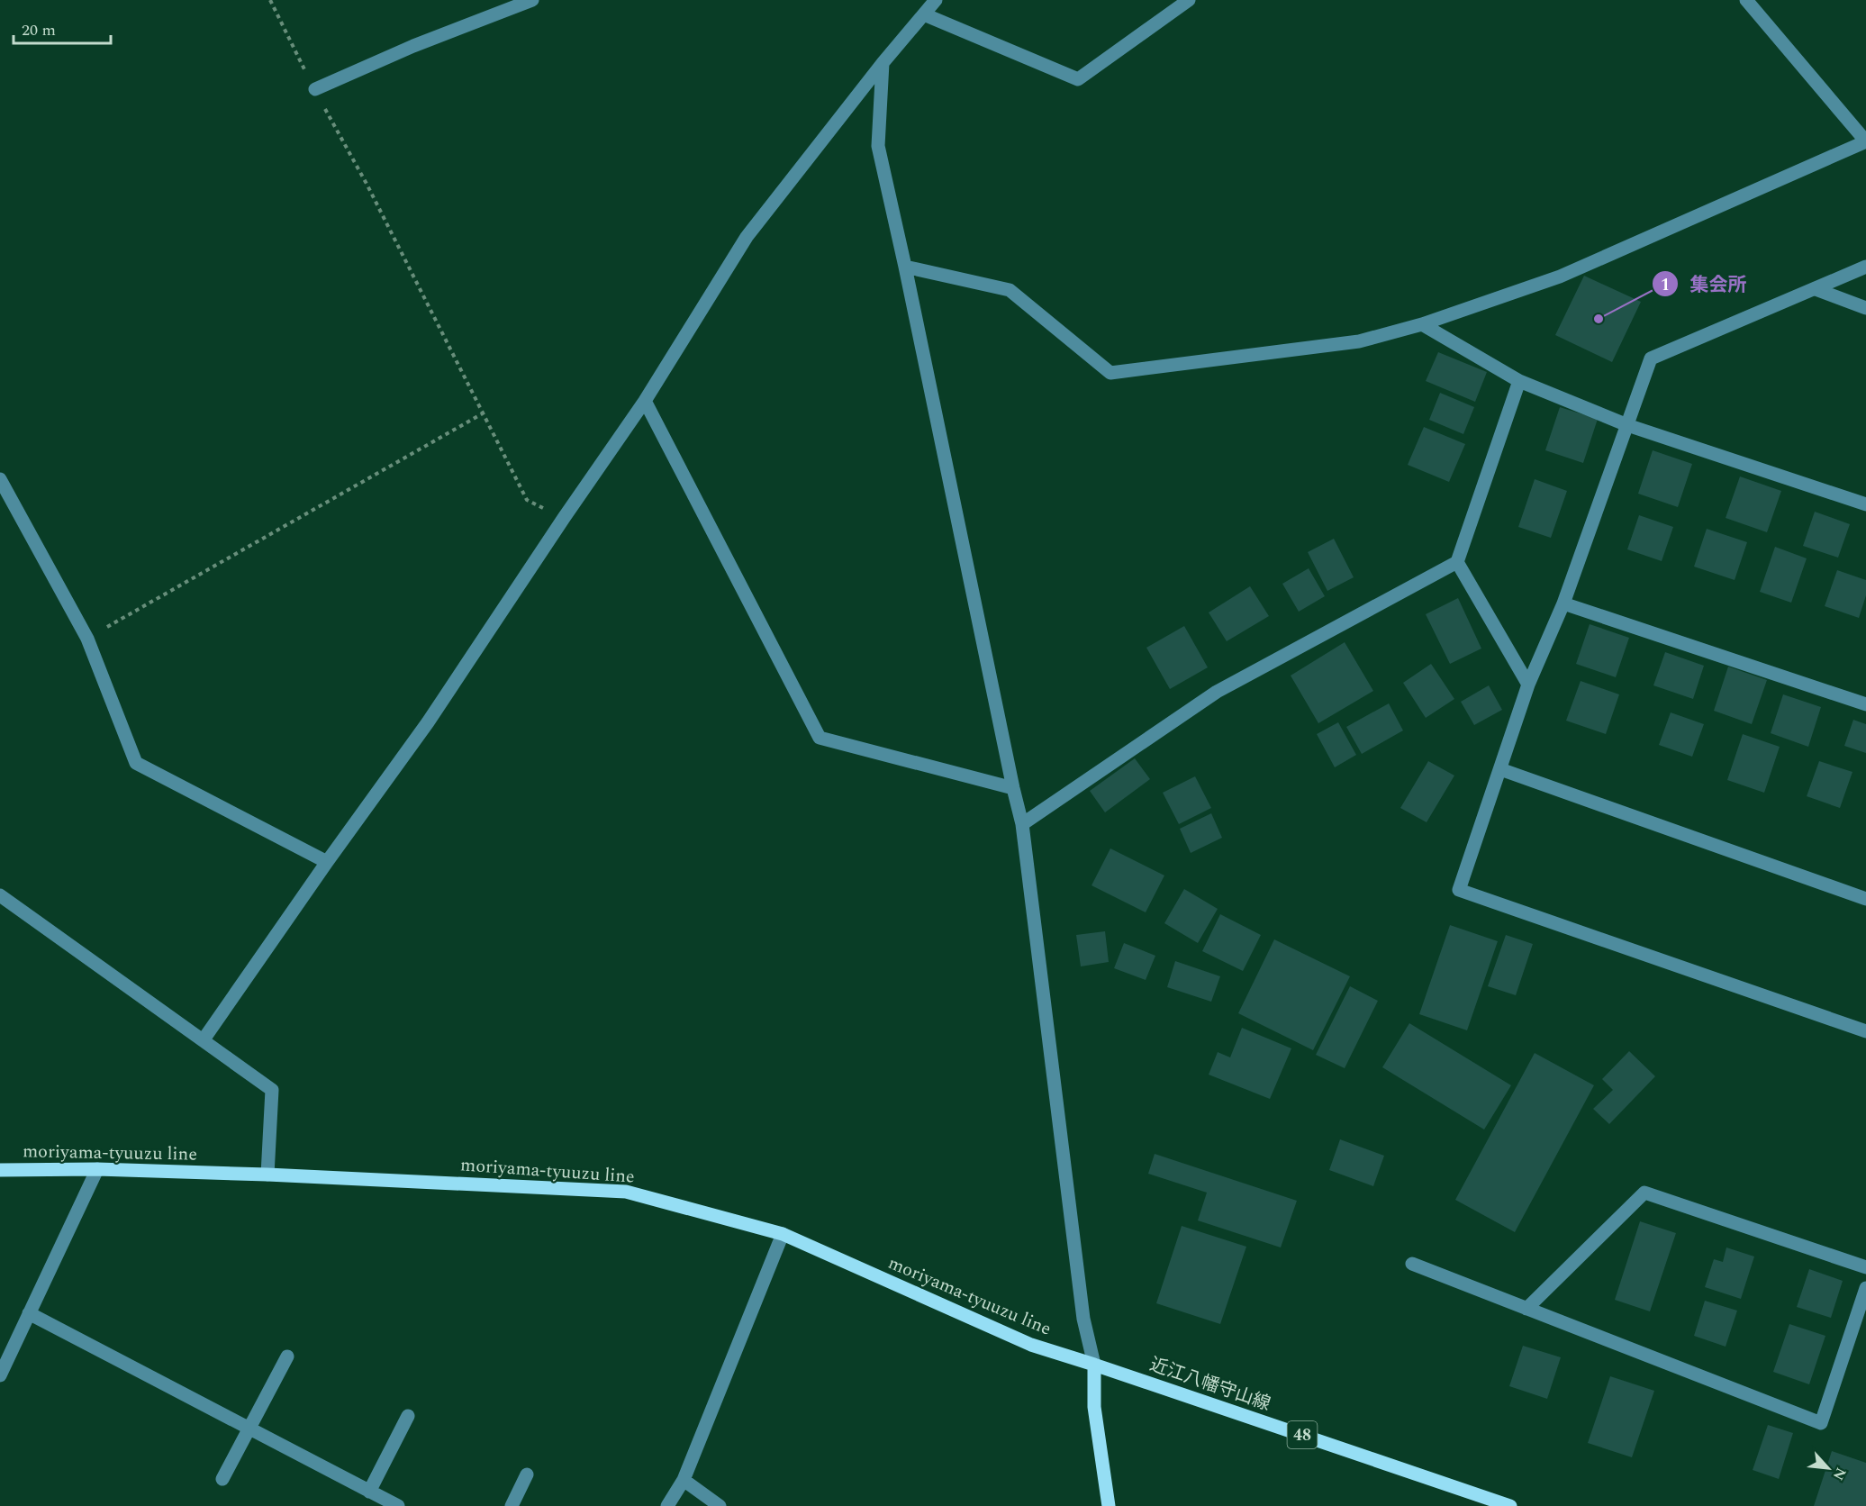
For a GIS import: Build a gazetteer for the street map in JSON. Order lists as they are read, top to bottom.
{
  "streets": {
    "main road": ["moriyama-tyuuzu line", "近江八幡守山線", "48"]
  },
  "crossings": [
    ["moriyama-tyuuzu line", "近江八幡守山線"]
  ],
  "places": ["集会所"],
  "scale_bar": "20 m",
  "north": "bottom right"
}
